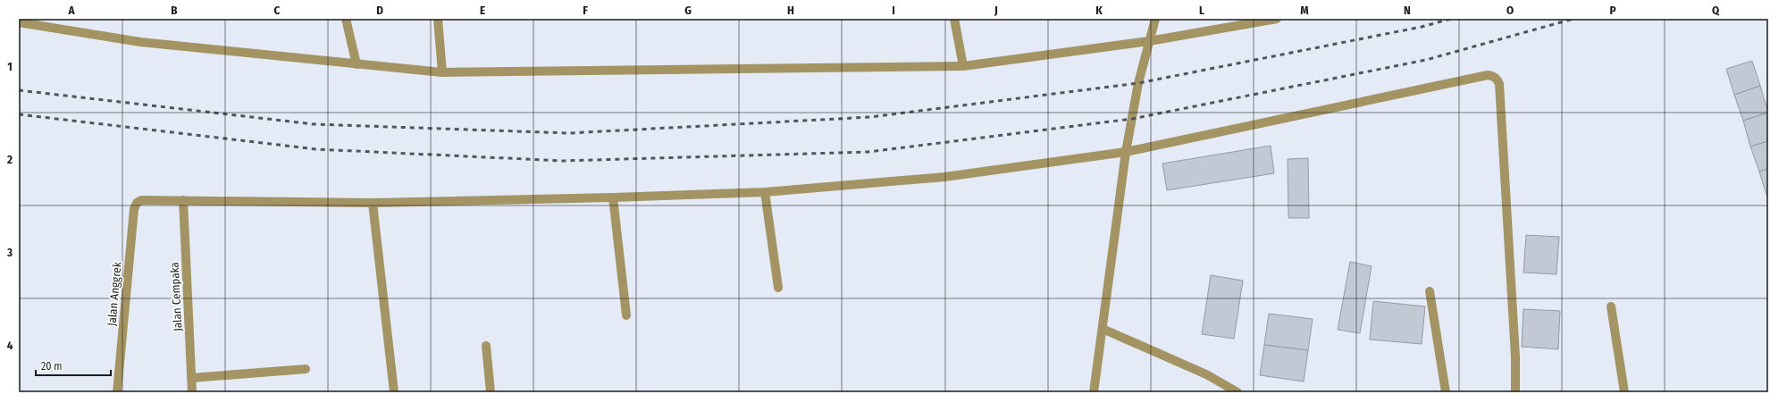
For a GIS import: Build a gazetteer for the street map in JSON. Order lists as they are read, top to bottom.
{
  "streets": {
    "street": ["Jalan Anggrek", "Jalan Cempaka"]
  },
  "crossings": [
    ["Jalan Anggrek", "Jalan Cempaka"]
  ],
  "scale_bar": "20 m",
  "grid": {
    "columns": [
      "A",
      "B",
      "C",
      "D",
      "E",
      "F",
      "G",
      "H",
      "I",
      "J",
      "K",
      "L",
      "M",
      "N",
      "O",
      "P",
      "Q"
    ],
    "rows": [
      "1",
      "2",
      "3",
      "4"
    ]
  }
}
